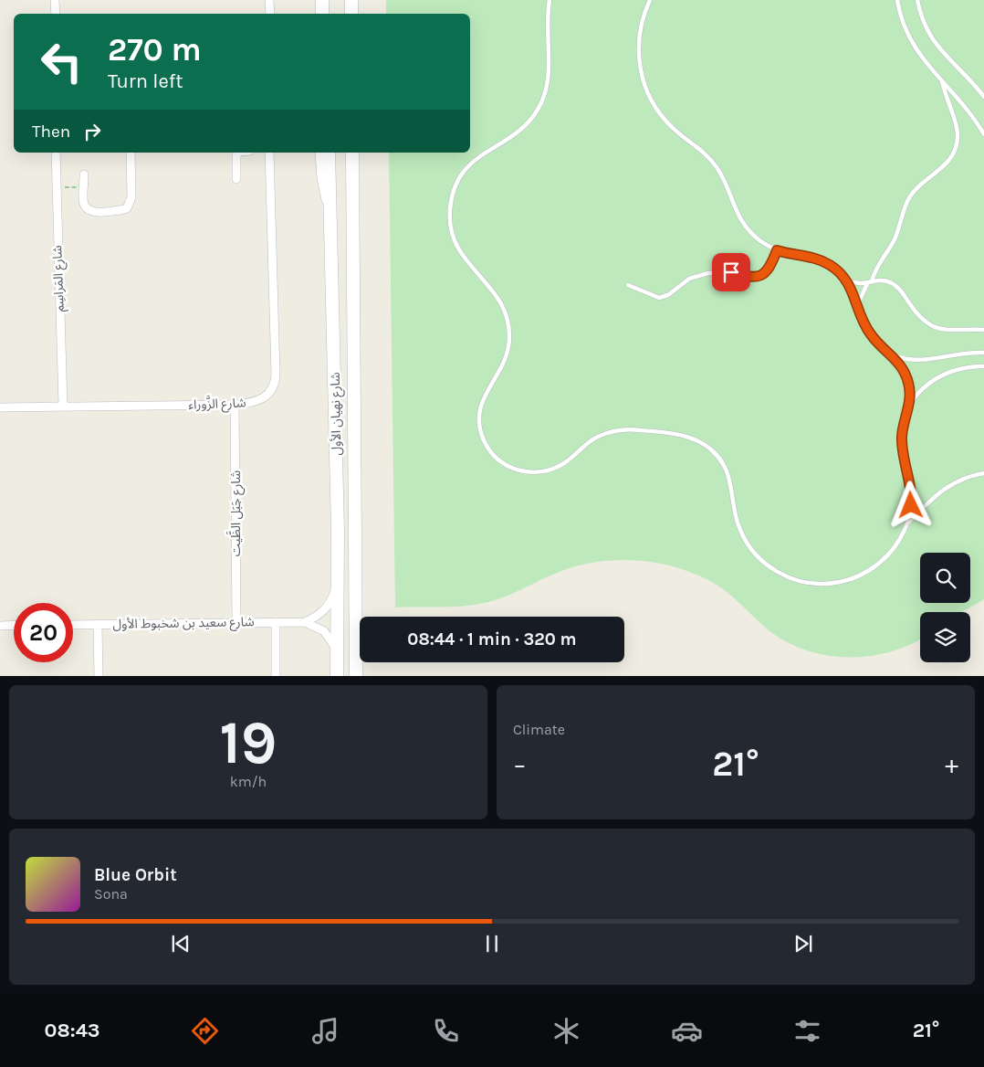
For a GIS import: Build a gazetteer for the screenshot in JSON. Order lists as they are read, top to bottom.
{
  "streets": {
    "main road": ["شارع نهيان الأول"],
    "street": [
      "شارع المَراسِم",
      "شارع الزَّوراء",
      "شارع جَبَل الظَّيت",
      "شارع سعيد بن شخبوط الأول"
    ]
  },
  "crossings": [
    ["شارع المَراسِم", "شارع الزَّوراء"],
    ["شارع الزَّوراء", "شارع جَبَل الظَّيت"],
    ["شارع نهيان الأول", "شارع سعيد بن شخبوط الأول"],
    ["شارع جَبَل الظَّيت", "شارع سعيد بن شخبوط الأول"]
  ],
  "page": {
    "turn": ["270 m", "Turn left"],
    "then": "Then",
    "limit": "20",
    "trip": "08:44 · 1 min · 320 m",
    "tile": [
      ["19", "km/h"],
      "Climate"
    ],
    "heat": ["−", "21°", "+"],
    "song": ["Blue Orbit", "Sona"],
    "tabs": ["08:43", "21°"]
  }
}
